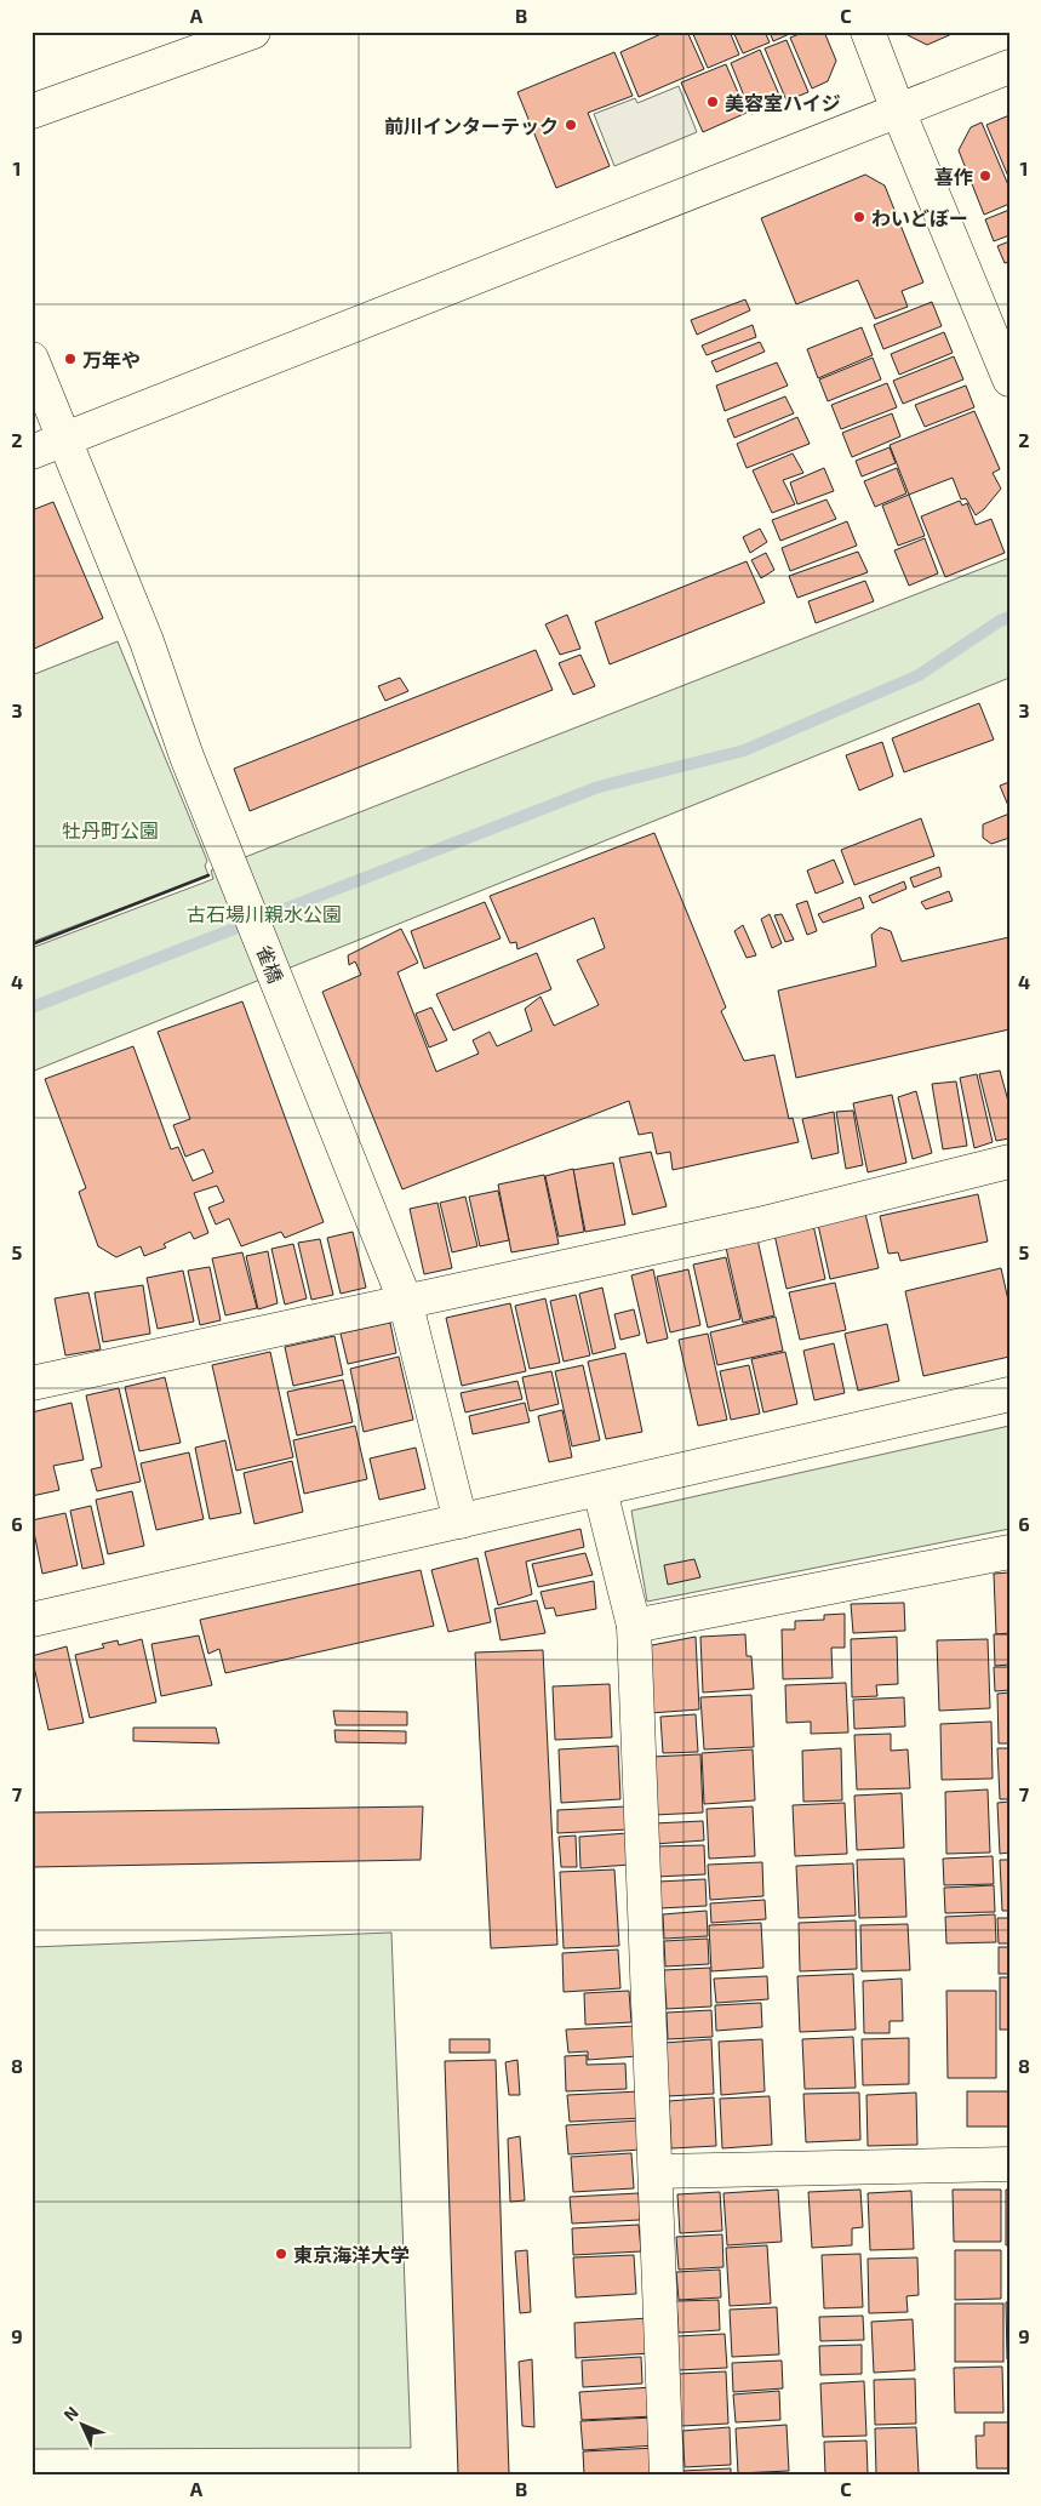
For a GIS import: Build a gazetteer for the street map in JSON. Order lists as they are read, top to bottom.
{
  "streets": {
    "street": ["雀橋"]
  },
  "parks": ["牡丹町公園", "古石場川親水公園"],
  "places": [
    "美容室ハイジ",
    "前川インターテック",
    "喜作",
    "わいどぼー",
    "万年や",
    "東京海洋大学"
  ],
  "north": "top left",
  "grid": {
    "columns": ["A", "B", "C"],
    "rows": [
      "1",
      "2",
      "3",
      "4",
      "5",
      "6",
      "7",
      "8",
      "9"
    ]
  }
}
